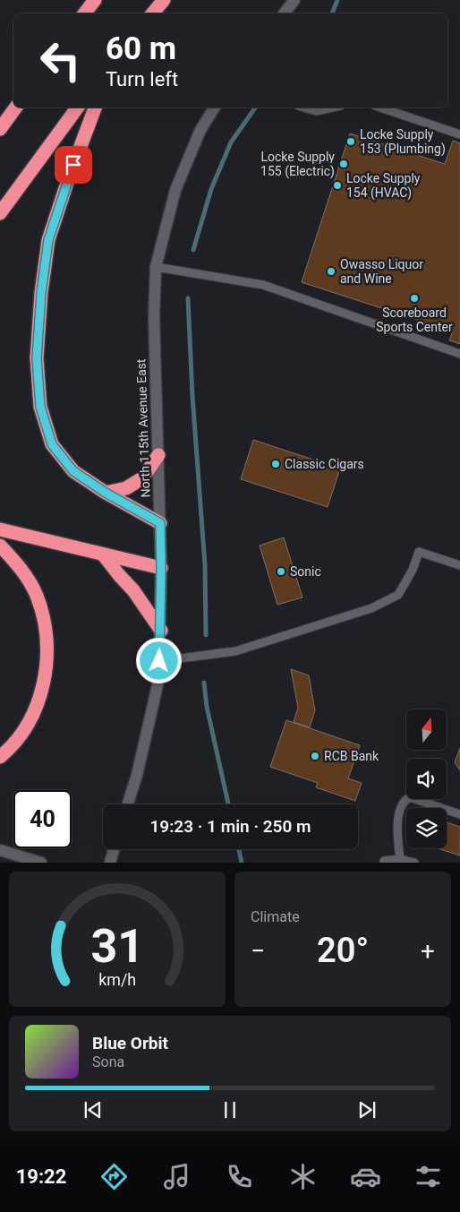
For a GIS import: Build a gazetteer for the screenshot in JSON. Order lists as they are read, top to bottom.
{
  "streets": {
    "street": ["North 115th Avenue East"]
  },
  "places": [
    "Locke Supply 153 (Plumbing)",
    "Locke Supply 155 (Electric)",
    "Locke Supply 154 (HVAC)",
    "Owasso Liquor and Wine",
    "Scoreboard Sports Center",
    "Classic Cigars",
    "Sonic",
    "RCB Bank"
  ],
  "north": "top",
  "page": {
    "turn": ["60 m", "Turn left"],
    "limit": "40",
    "trip": "19:23 · 1 min · 250 m",
    "tile": "Climate",
    "heat": ["−", "20°", "+"],
    "song": ["Blue Orbit", "Sona"],
    "tabs": "19:22",
    "gauge": ["31", "km/h"]
  }
}
